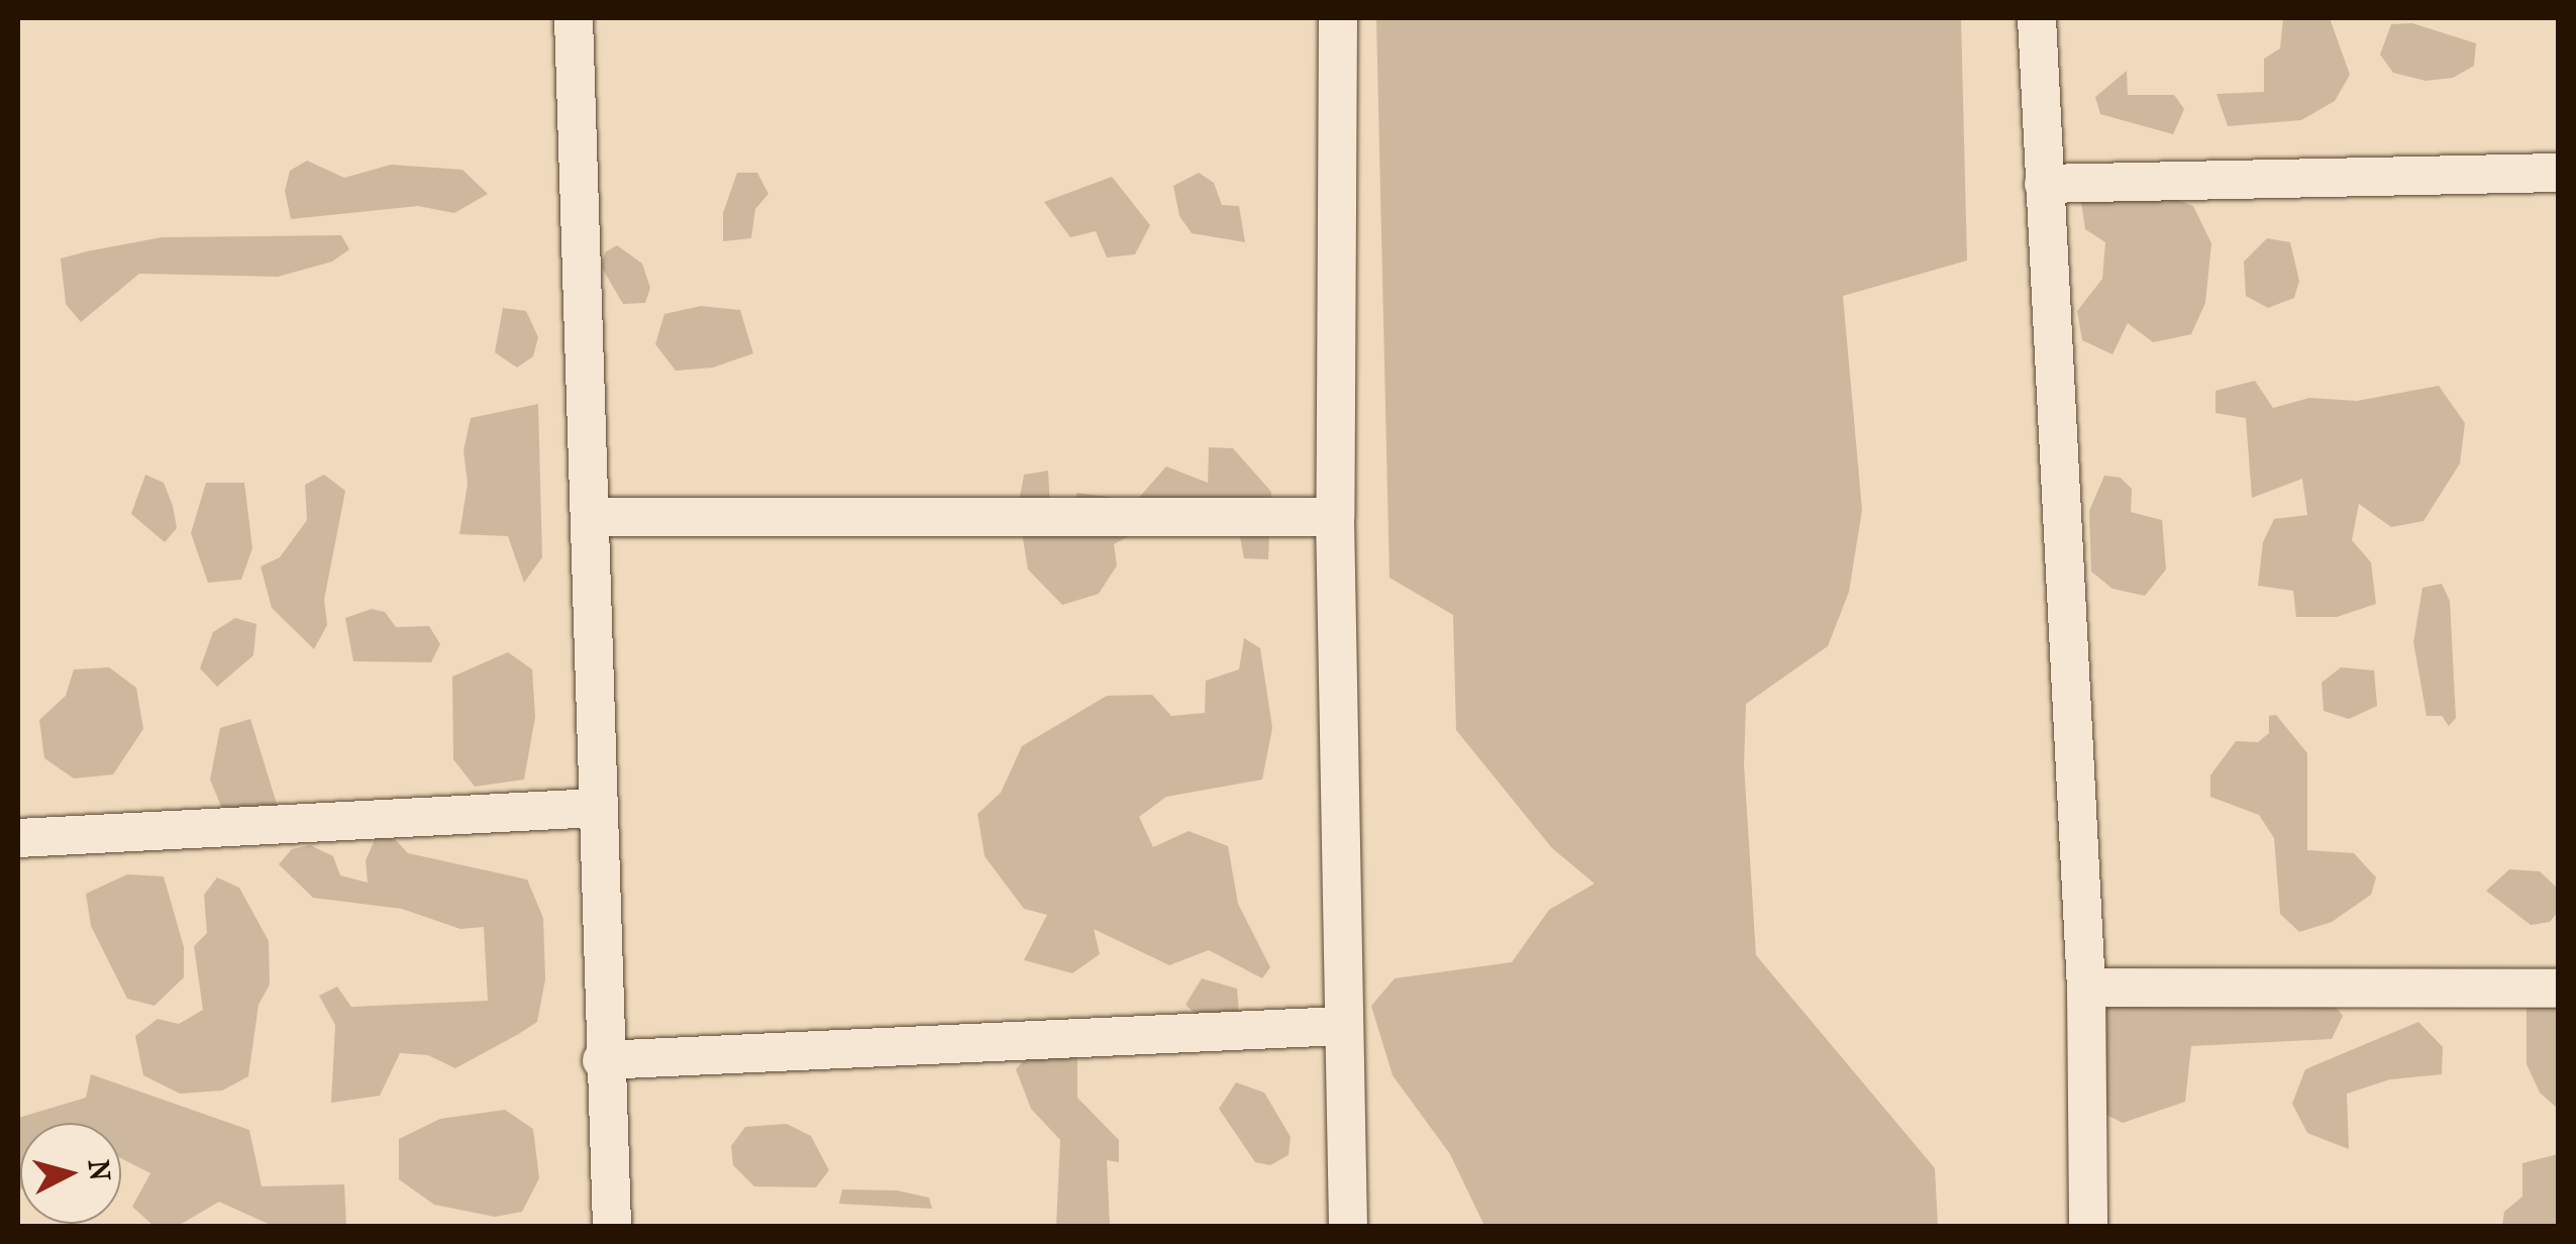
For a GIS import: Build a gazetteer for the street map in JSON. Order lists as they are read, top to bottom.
{
  "north": "right"
}
